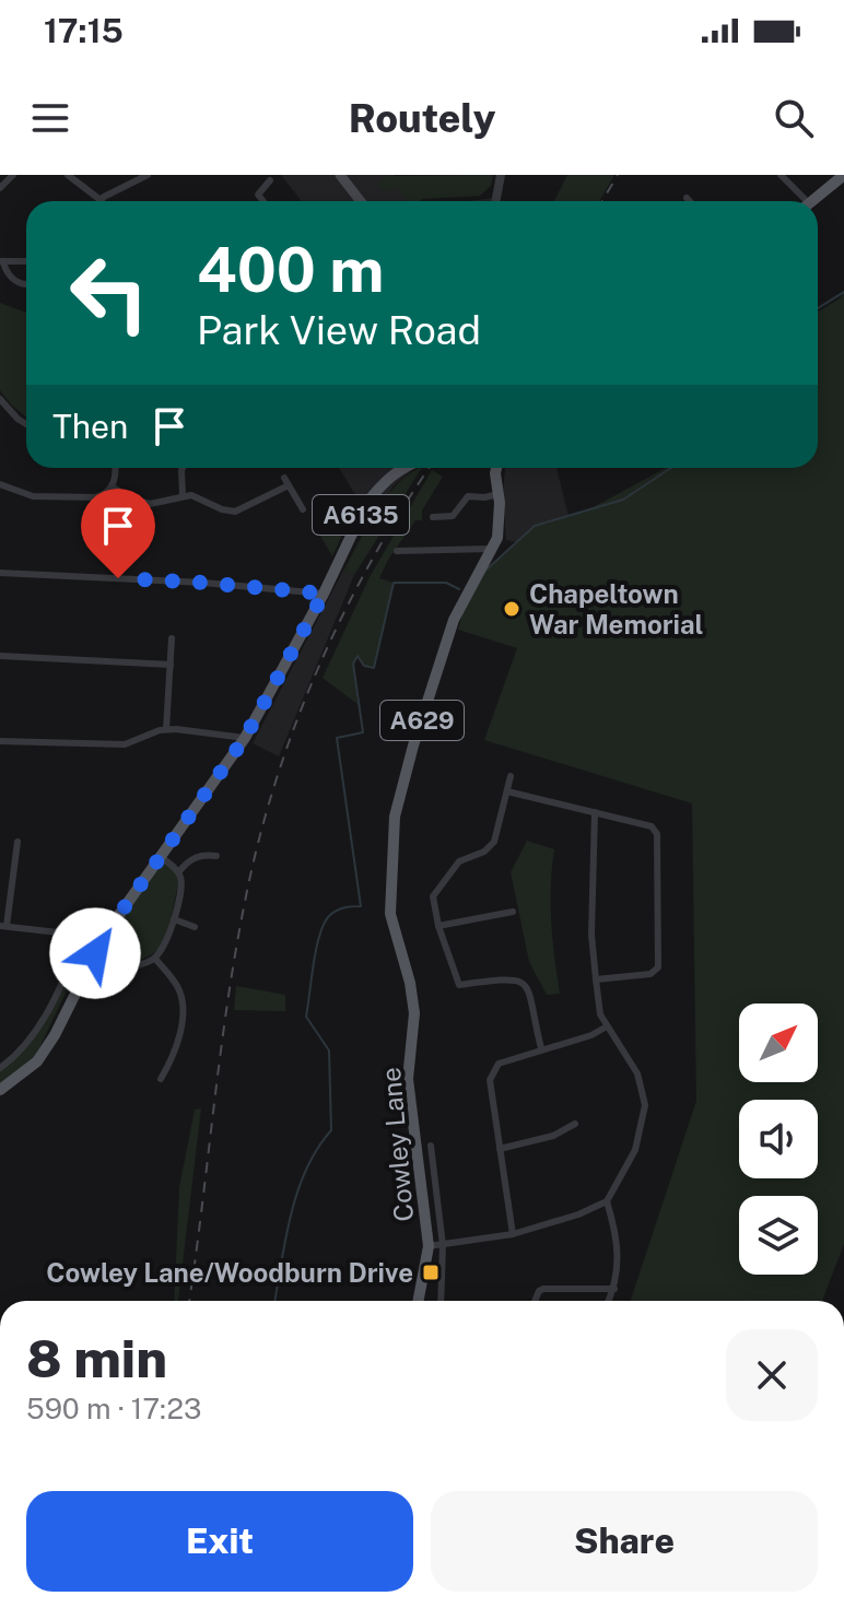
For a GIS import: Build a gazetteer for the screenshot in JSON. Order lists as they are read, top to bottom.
{
  "streets": {
    "main road": ["A6135", "A629", "Cowley Lane"]
  },
  "places": {
    "other": ["Chapeltown War Memorial"],
    "transit": ["Cowley Lane/Woodburn Drive"]
  },
  "north": "top right",
  "page": {
    "status": "17:15",
    "header": "Routely",
    "turn": ["400 m", "Park View Road"],
    "then": "Then",
    "heading": ["8 min", "590 m · 17:23"],
    "buttons": ["Exit", "Share"]
  }
}
